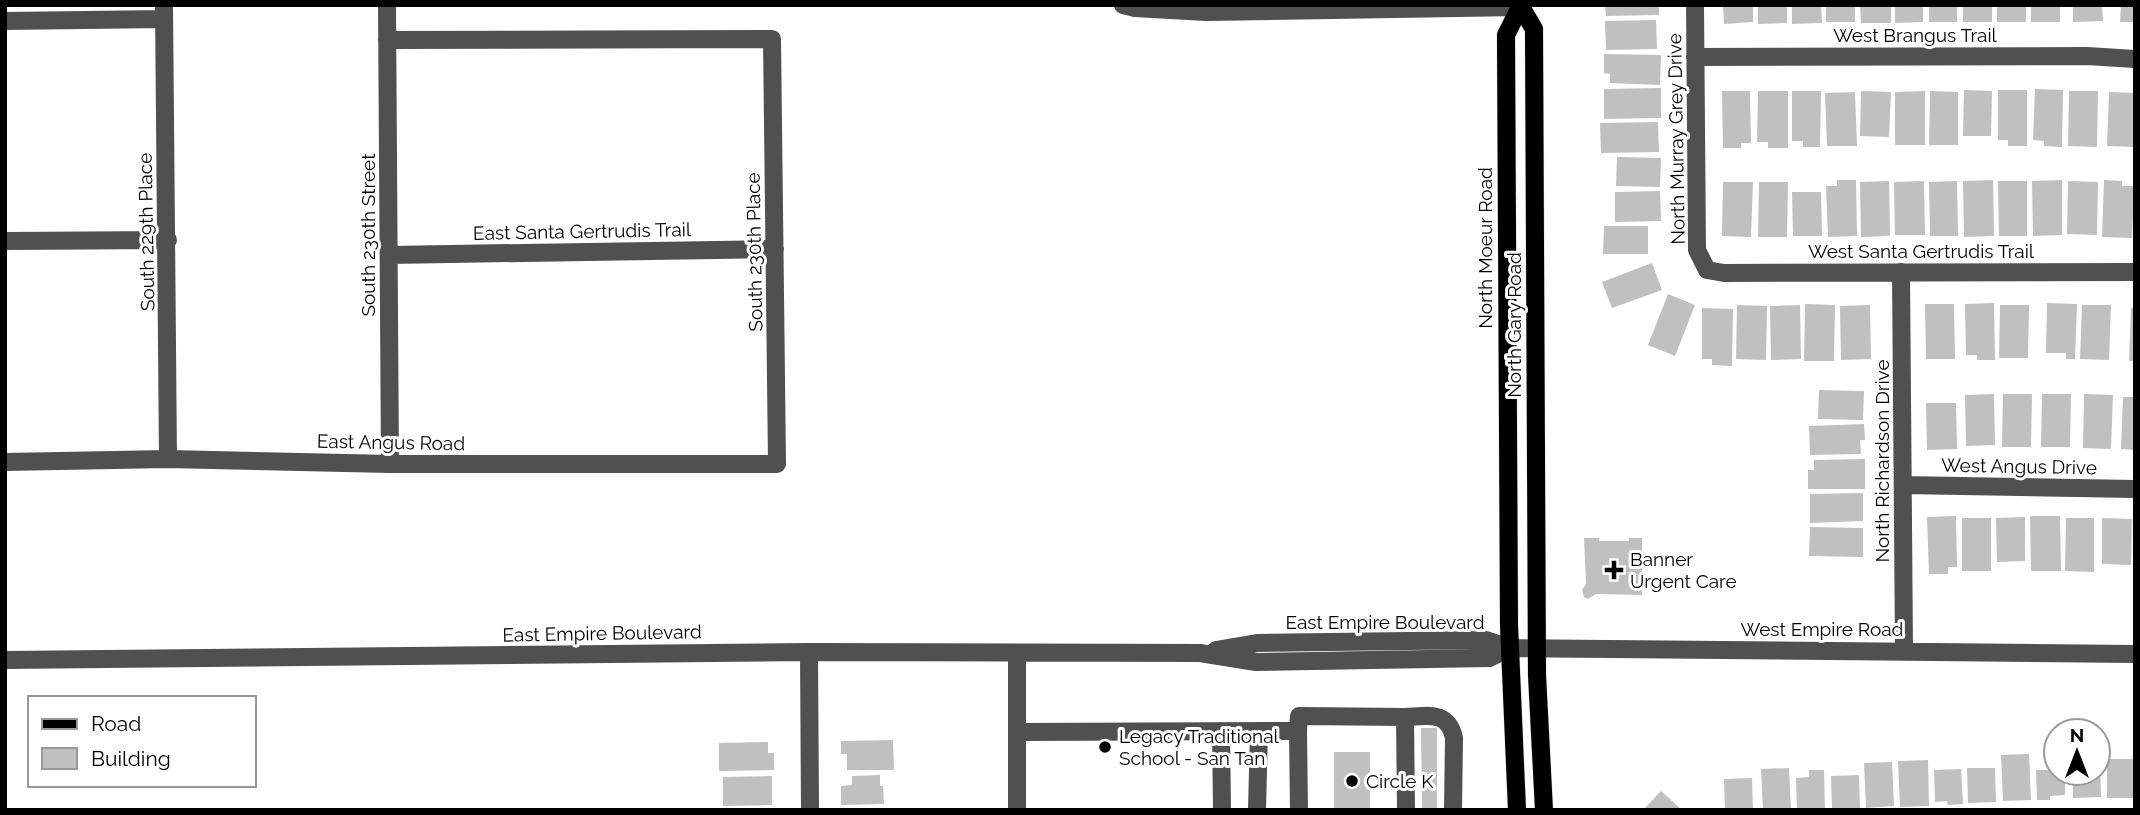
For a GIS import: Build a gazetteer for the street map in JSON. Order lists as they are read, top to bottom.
{
  "streets": {
    "main road": ["North Moeur Road", "North Gary Road"],
    "street": [
      "West Brangus Trail",
      "North Murray Grey Drive",
      "East Santa Gertrudis Trail",
      "South 229th Place",
      "South 230th Street",
      "West Santa Gertrudis Trail",
      "South 230th Place",
      "East Angus Road",
      "North Richardson Drive",
      "West Angus Drive",
      "East Empire Boulevard",
      "West Empire Road"
    ]
  },
  "crossings": [
    ["West Brangus Trail", "North Murray Grey Drive"],
    ["North Murray Grey Drive", "West Santa Gertrudis Trail"],
    ["East Santa Gertrudis Trail", "South 230th Street"],
    ["East Santa Gertrudis Trail", "South 230th Place"],
    ["South 229th Place", "East Angus Road"],
    ["South 230th Street", "South 230th Place"],
    ["South 230th Street", "East Angus Road"],
    ["North Moeur Road", "North Gary Road"],
    ["North Moeur Road", "East Empire Boulevard"],
    ["North Moeur Road", "West Empire Road"],
    ["West Santa Gertrudis Trail", "North Richardson Drive"],
    ["South 230th Place", "East Angus Road"],
    ["North Gary Road", "West Empire Road"],
    ["North Richardson Drive", "West Angus Drive"],
    ["North Richardson Drive", "West Empire Road"],
    ["East Empire Boulevard", "West Empire Road"]
  ],
  "places": {
    "health": ["Banner Urgent Care"],
    "other": ["Legacy Traditional School - San Tan", "Circle K"]
  },
  "legend": ["Road", "Building"],
  "north": "top"
}
